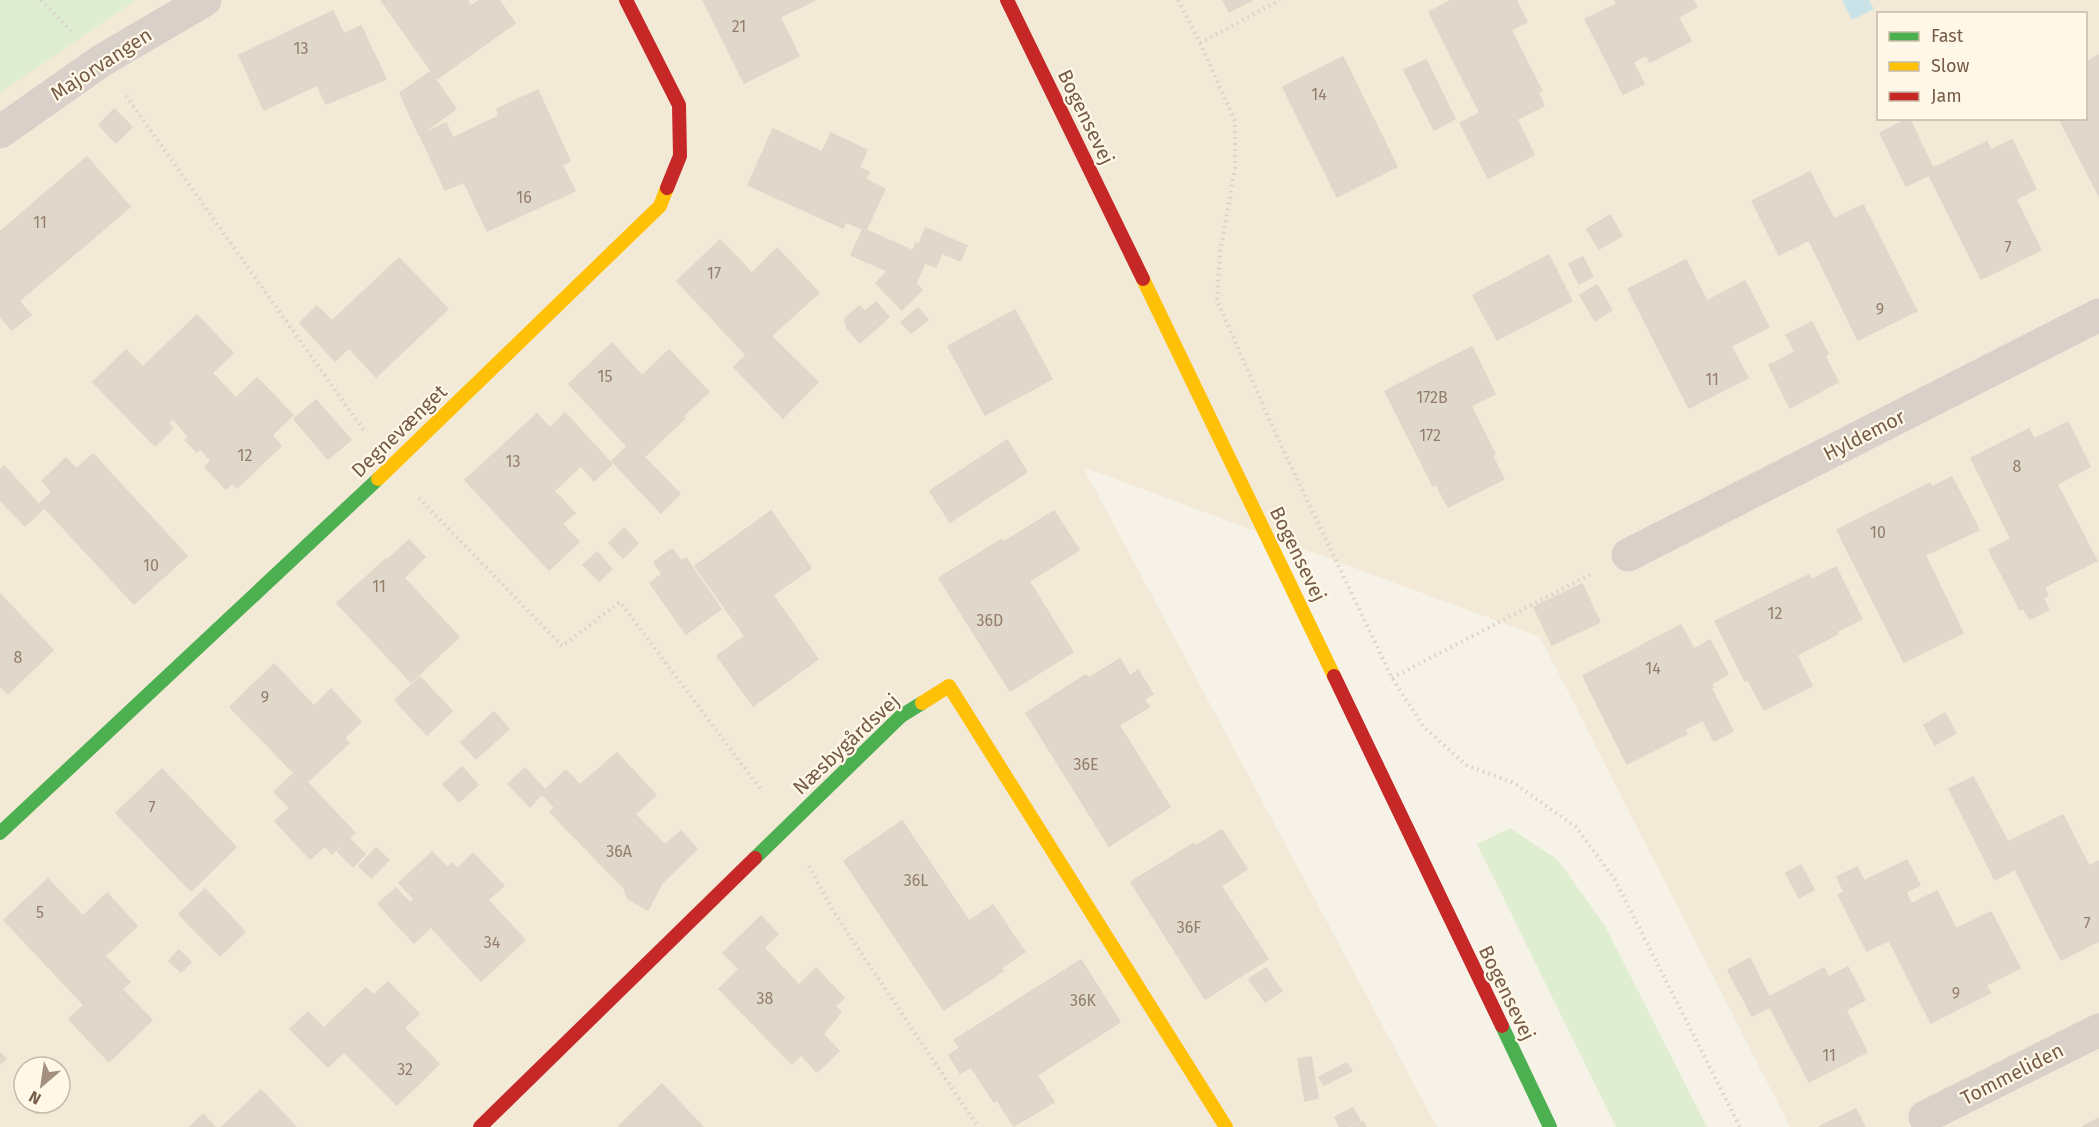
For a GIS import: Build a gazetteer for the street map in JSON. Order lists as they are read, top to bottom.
{
  "streets": {
    "street": [
      "Majorvangen",
      "Bogensevej",
      "Degnevænget",
      "Hyldemor",
      "Næsbygårdsvej",
      "Tommeliden"
    ]
  },
  "house_numbers": [
    "21",
    "13",
    "14",
    "16",
    "11",
    "7",
    "17",
    "9",
    "15",
    "11",
    "172B",
    "172",
    "12",
    "13",
    "8",
    "10",
    "10",
    "11",
    "12",
    "36D",
    "8",
    "14",
    "9",
    "36E",
    "7",
    "36A",
    "36L",
    "5",
    "7",
    "36F",
    "34",
    "9",
    "38",
    "36K",
    "11",
    "32"
  ],
  "legend": ["Fast", "Slow", "Jam"],
  "north": "bottom left"
}
